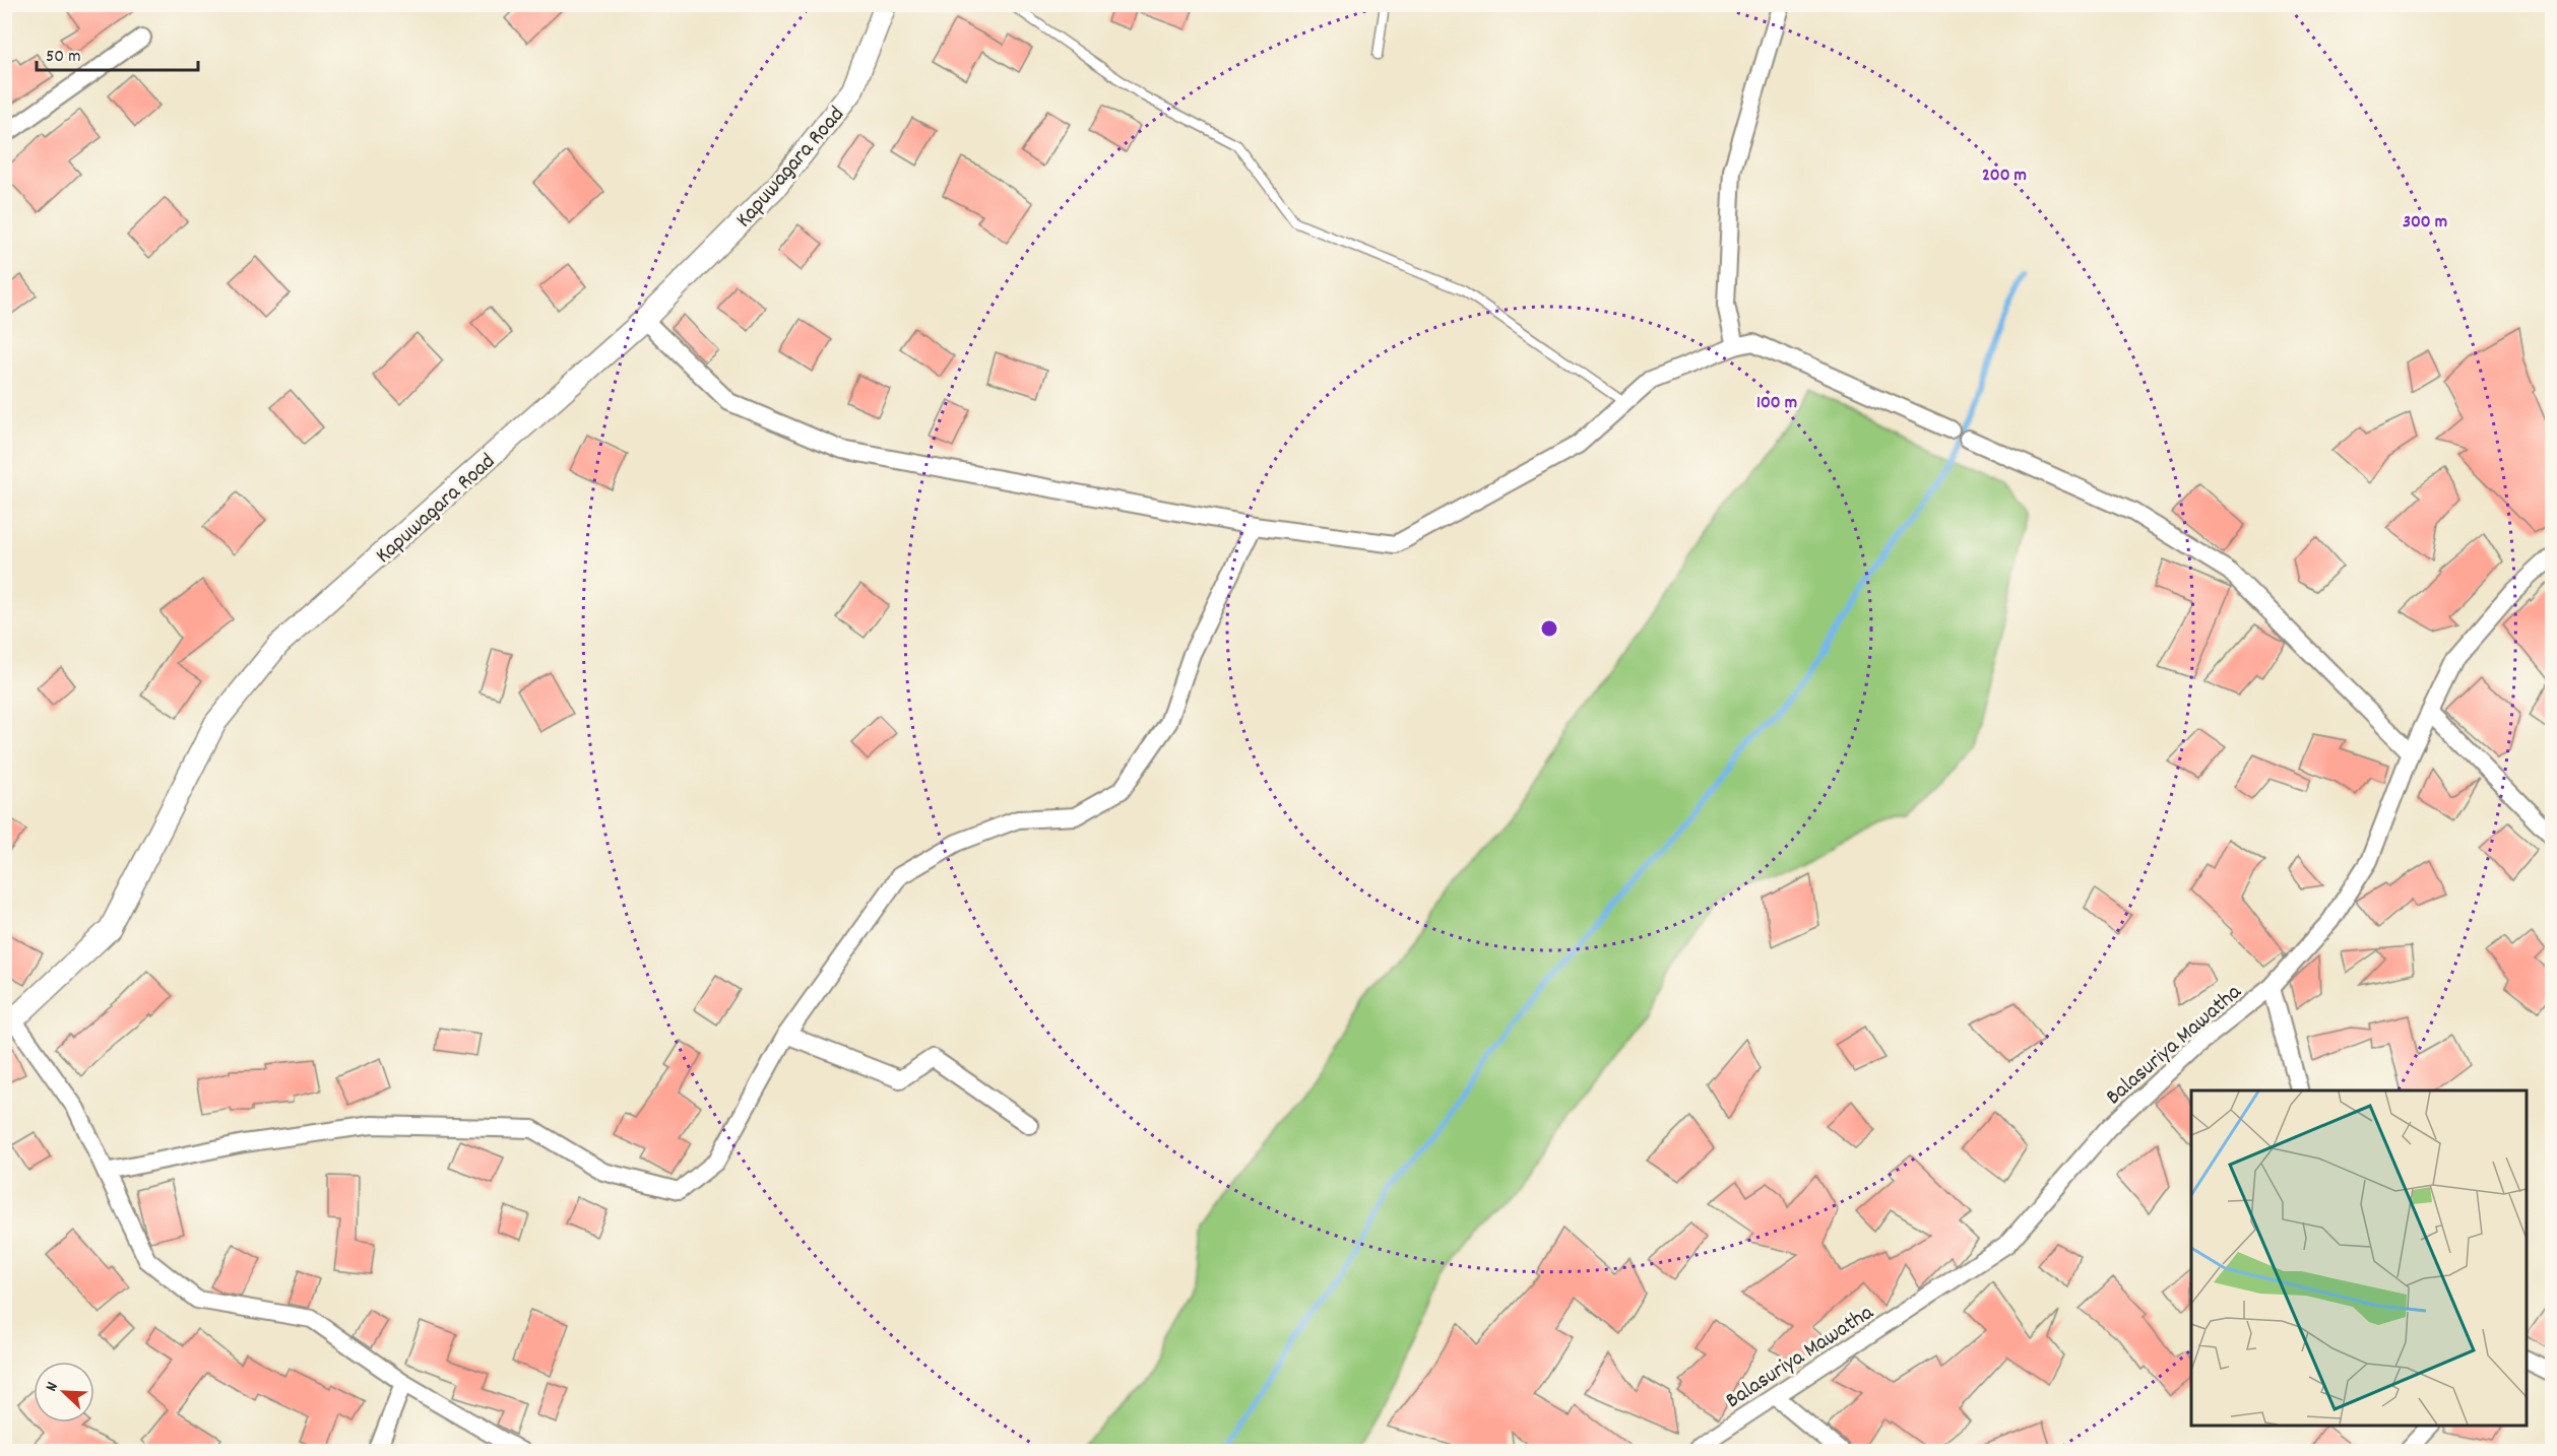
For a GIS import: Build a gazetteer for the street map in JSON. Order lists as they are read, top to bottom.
{
  "streets": {
    "street": ["Kapuwagara Road", "Balasuriya Mawatha"]
  },
  "scale_bar": "50 m",
  "north": "top left",
  "rings": ["200 m", "300 m", "100 m"]
}
